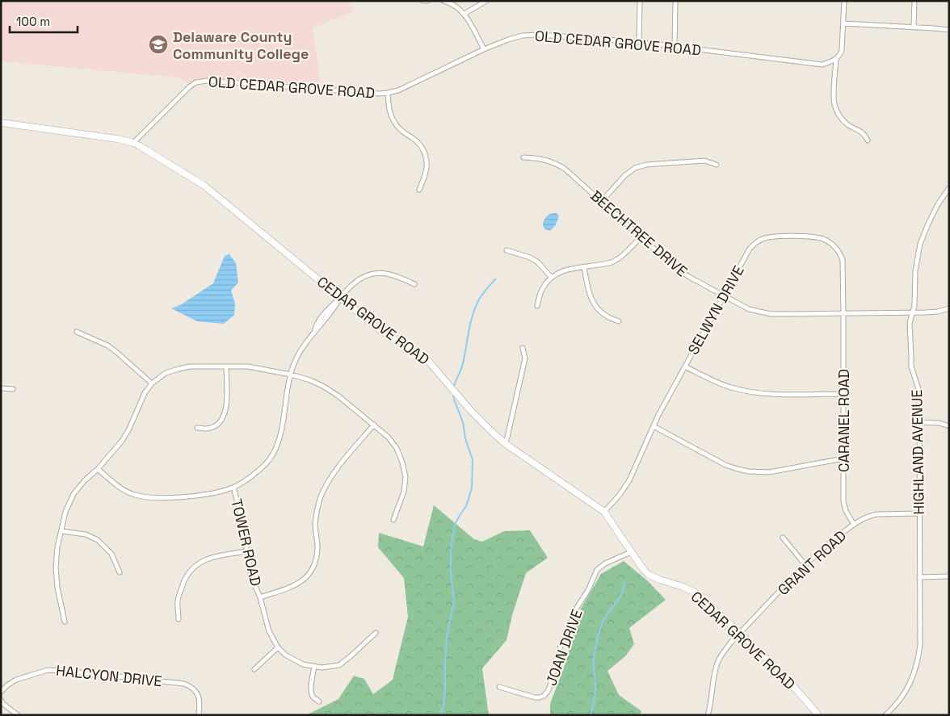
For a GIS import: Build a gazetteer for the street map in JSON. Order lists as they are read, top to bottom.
{
  "streets": {
    "street": [
      "OLD CEDAR GROVE ROAD",
      "BEECHTREE DRIVE",
      "SELWYN DRIVE",
      "CEDAR GROVE ROAD",
      "CARANEL ROAD",
      "HIGHLAND AVENUE",
      "TOWER ROAD",
      "GRANT ROAD",
      "JOAN DRIVE",
      "HALCYON DRIVE"
    ]
  },
  "crossings": [
    ["OLD CEDAR GROVE ROAD", "CEDAR GROVE ROAD"],
    ["BEECHTREE DRIVE", "SELWYN DRIVE"],
    ["BEECHTREE DRIVE", "CARANEL ROAD"],
    ["BEECHTREE DRIVE", "HIGHLAND AVENUE"],
    ["SELWYN DRIVE", "CEDAR GROVE ROAD"],
    ["SELWYN DRIVE", "CARANEL ROAD"],
    ["CEDAR GROVE ROAD", "GRANT ROAD"],
    ["CEDAR GROVE ROAD", "JOAN DRIVE"],
    ["CARANEL ROAD", "GRANT ROAD"],
    ["HIGHLAND AVENUE", "GRANT ROAD"]
  ],
  "places": {
    "school or university": ["Delaware County Community College"]
  },
  "scale_bar": "100 m"
}
